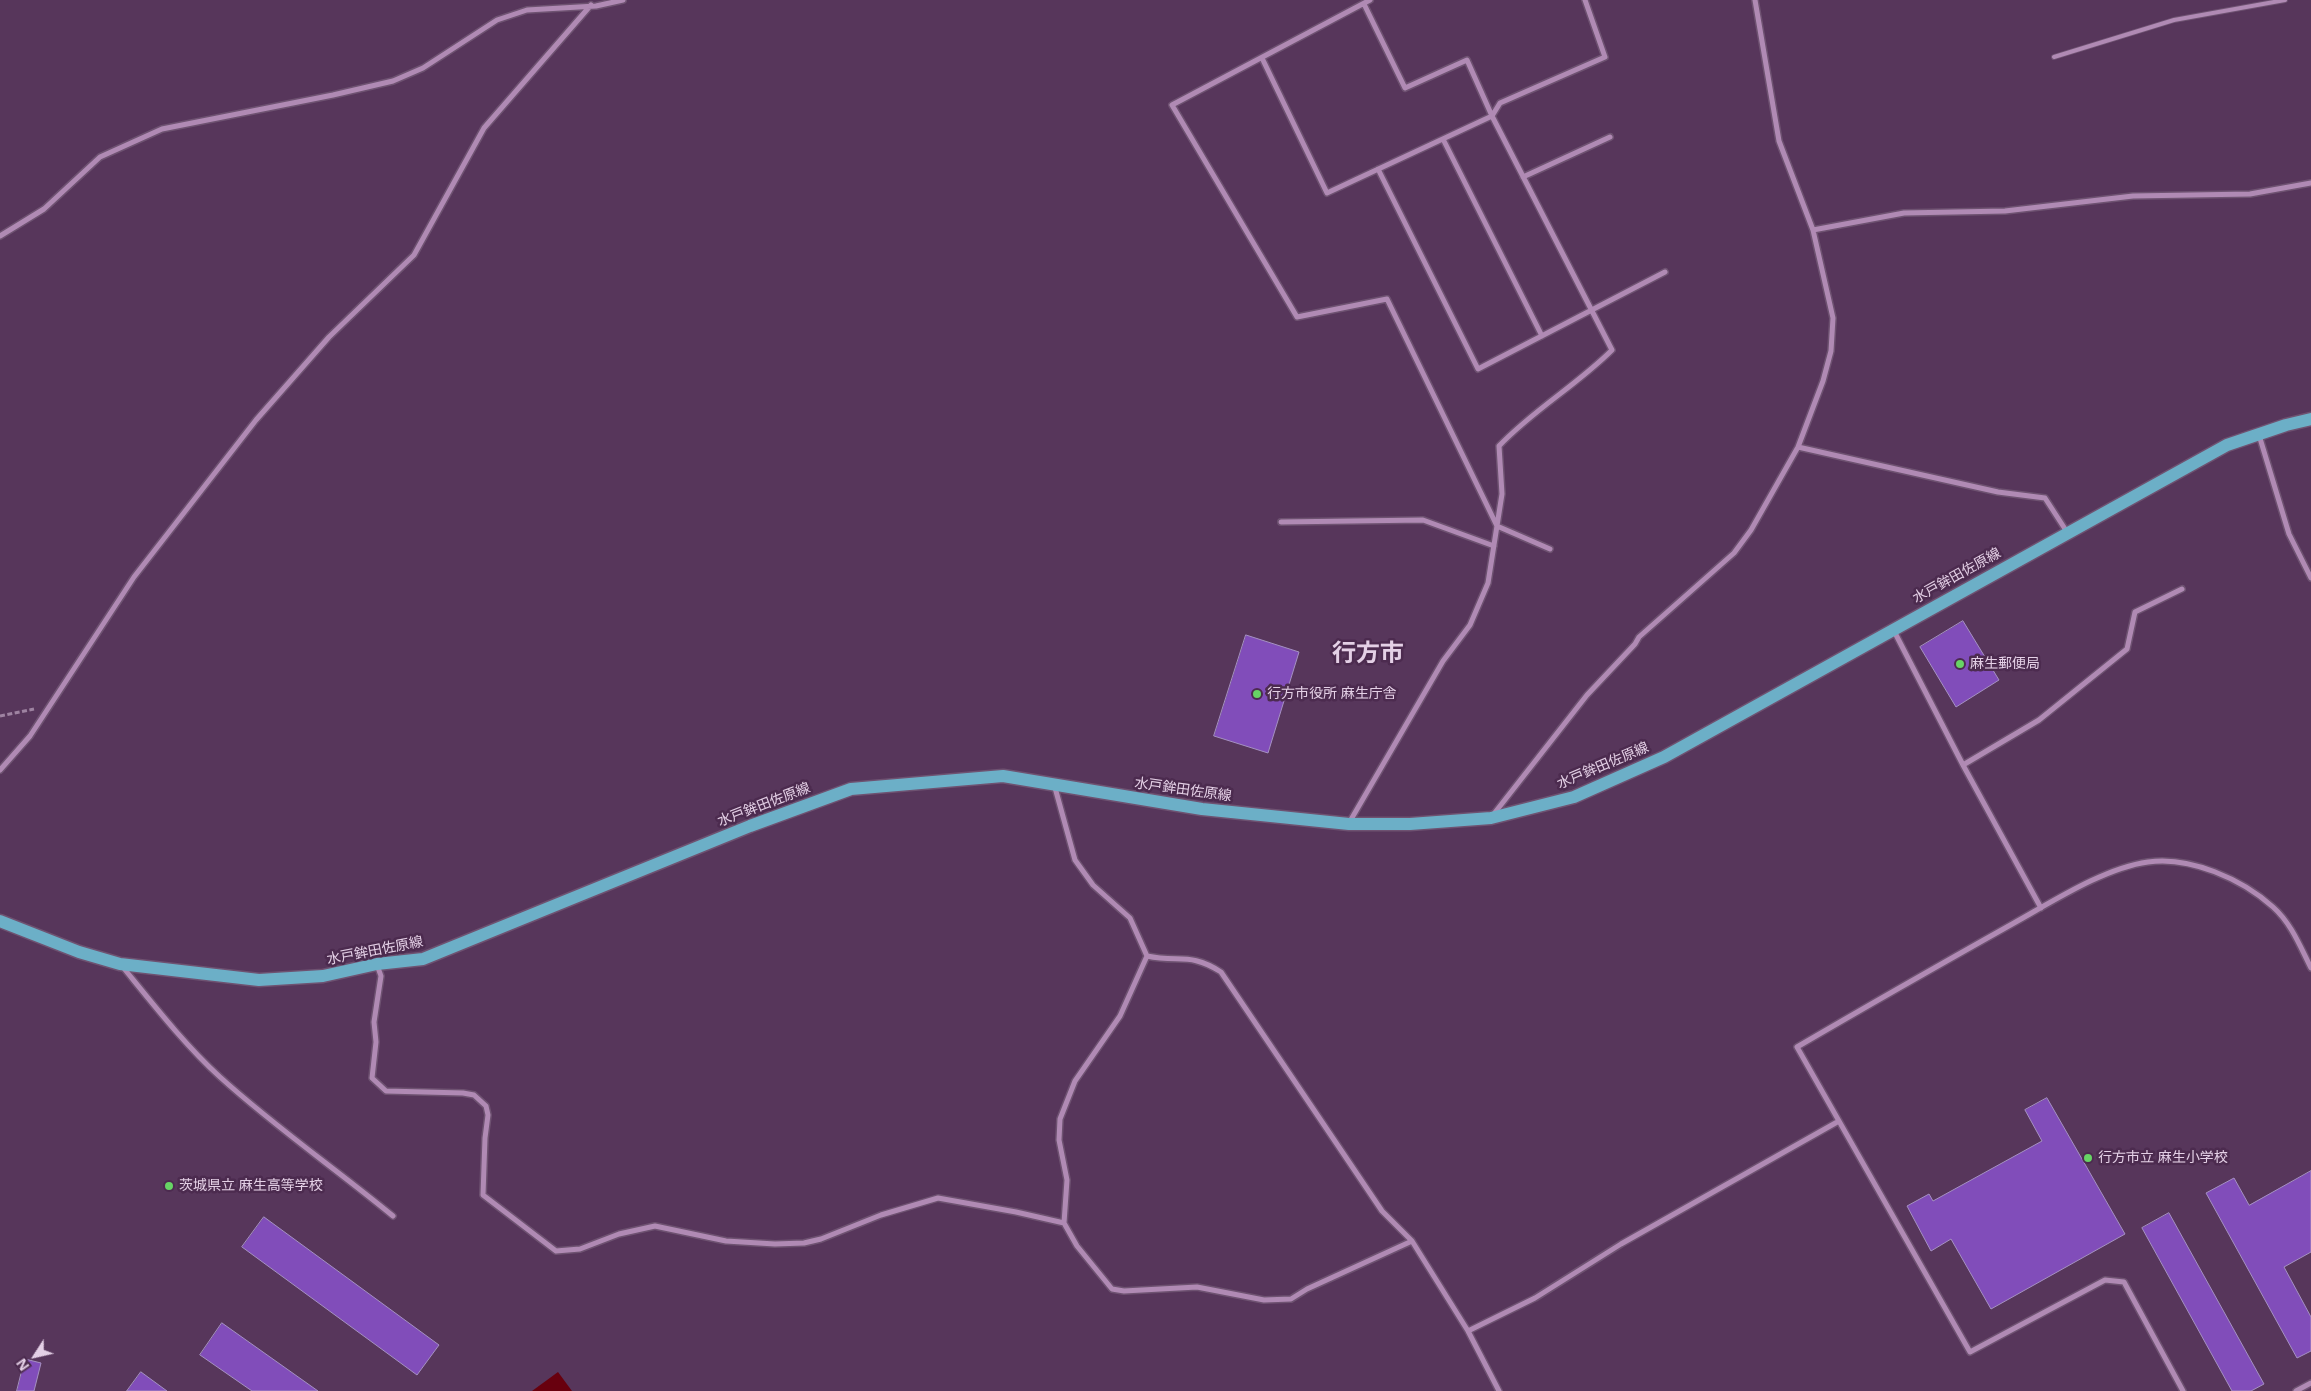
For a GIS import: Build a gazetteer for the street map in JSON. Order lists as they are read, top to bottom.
{
  "streets": {
    "main road": ["水戸鉾田佐原線"]
  },
  "districts": ["行方市"],
  "places": [
    "麻生郵便局",
    "行方市役所 麻生庁舎",
    "行方市立 麻生小学校",
    "茨城県立 麻生高等学校"
  ],
  "north": "bottom left"
}
